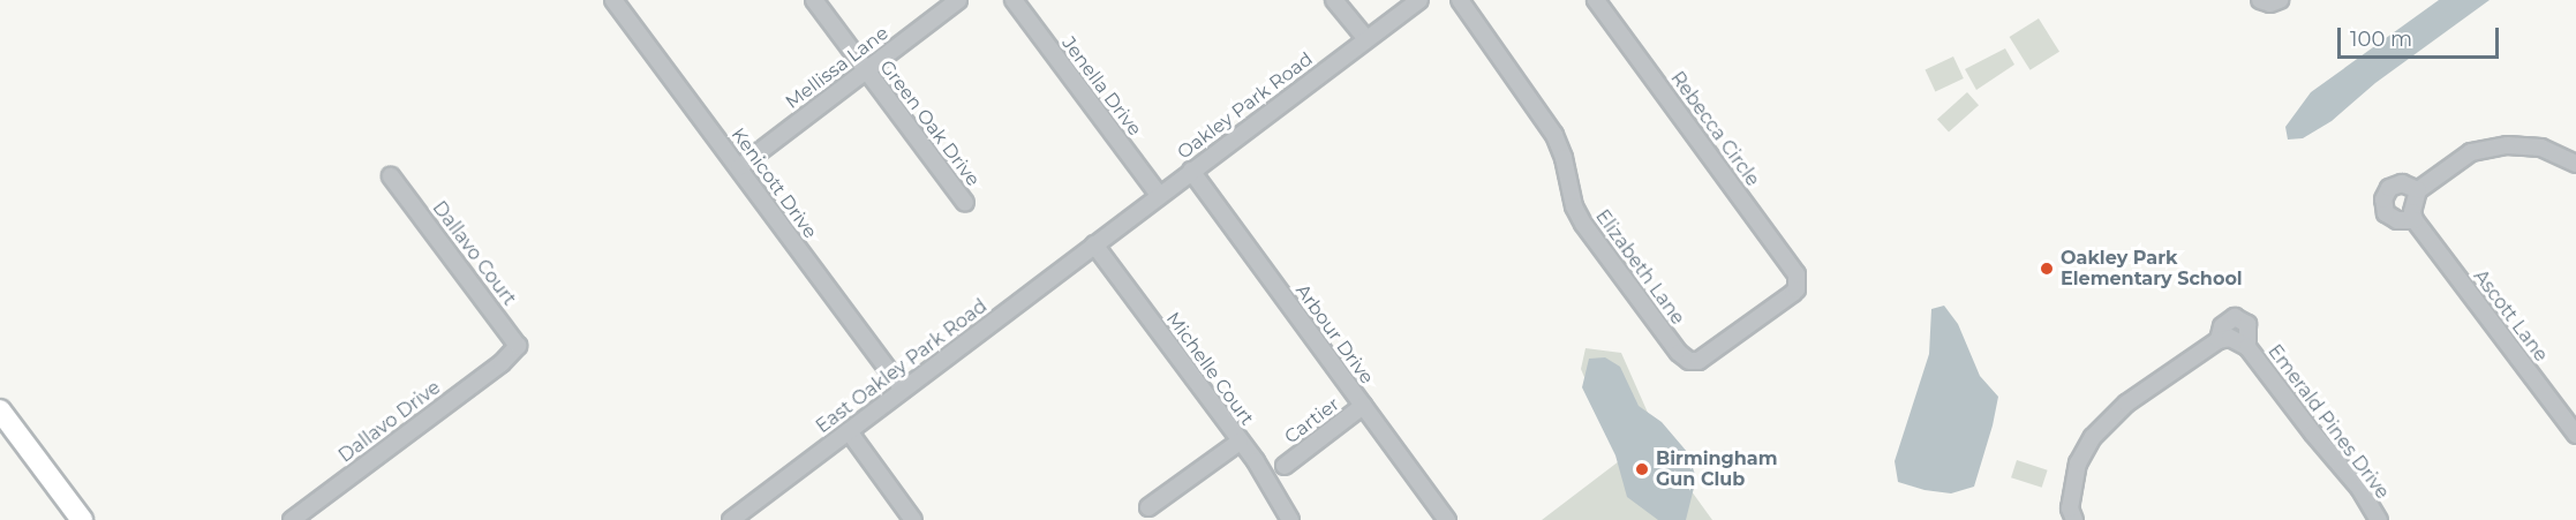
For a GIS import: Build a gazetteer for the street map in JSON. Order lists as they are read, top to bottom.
{
  "streets": {
    "street": [
      "Mellissa Lane",
      "Jenella Drive",
      "Oakley Park Road",
      "Green Oak Drive",
      "Rebecca Circle",
      "Kenicott Drive",
      "Dallavo Court",
      "Elizabeth Lane",
      "Ascott Lane",
      "Arbour Drive",
      "East Oakley Park Road",
      "Michelle Court",
      "Cartier",
      "Dallavo Drive",
      "Emerald Pines Drive"
    ]
  },
  "crossings": [
    ["Mellissa Lane", "Green Oak Drive"],
    ["Mellissa Lane", "Kenicott Drive"],
    ["Jenella Drive", "Oakley Park Road"],
    ["Oakley Park Road", "Arbour Drive"],
    ["Oakley Park Road", "East Oakley Park Road"],
    ["Oakley Park Road", "Michelle Court"],
    ["Rebecca Circle", "Elizabeth Lane"],
    ["Kenicott Drive", "East Oakley Park Road"],
    ["Dallavo Court", "Dallavo Drive"],
    ["Arbour Drive", "Cartier"],
    ["East Oakley Park Road", "Michelle Court"]
  ],
  "places": ["Oakley Park Elementary School", "Birmingham Gun Club"],
  "scale_bar": "100 m"
}
